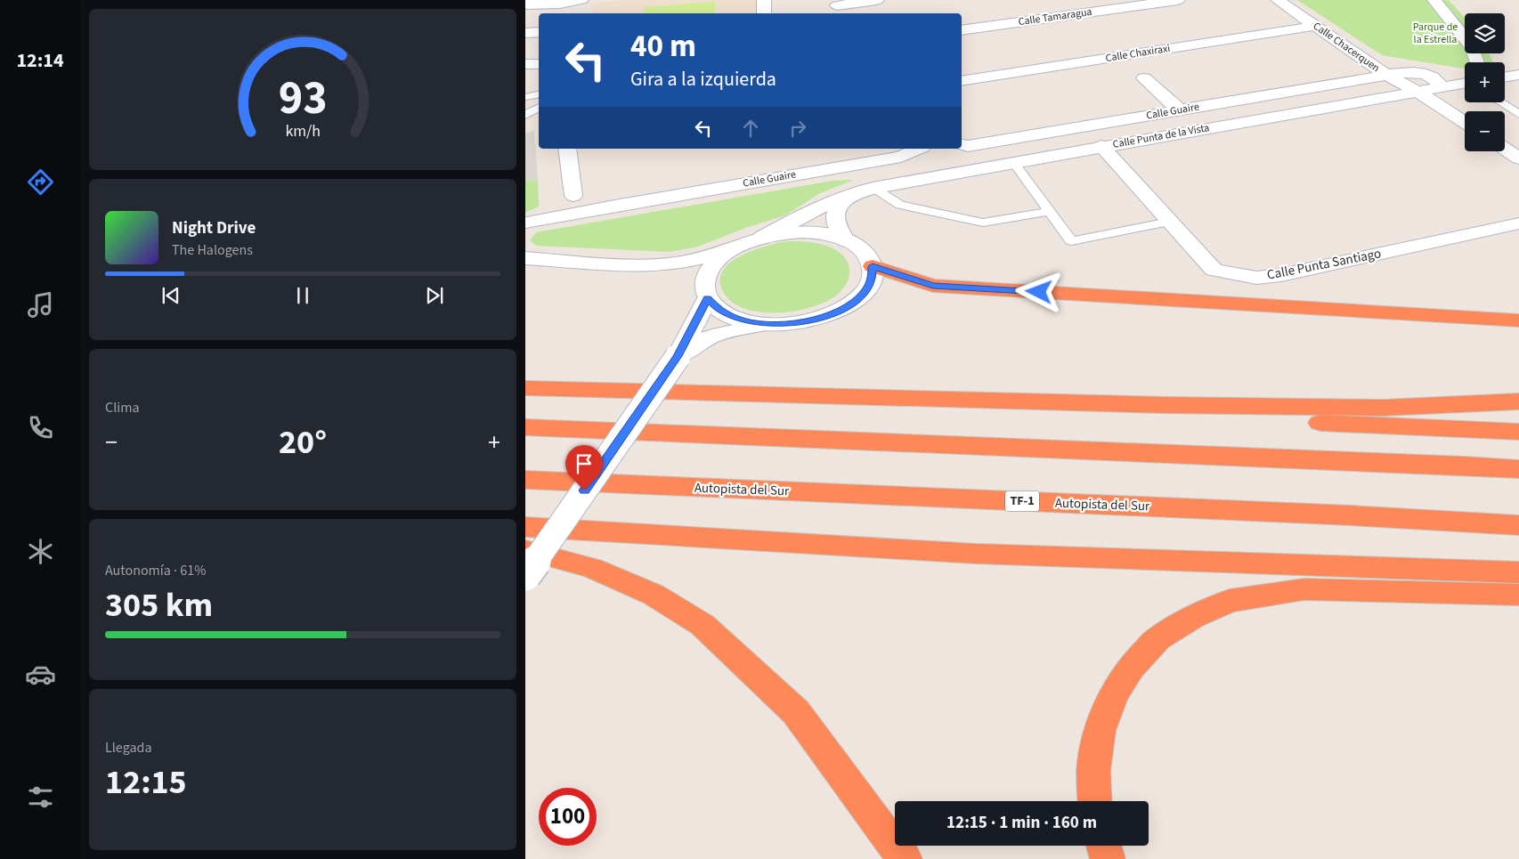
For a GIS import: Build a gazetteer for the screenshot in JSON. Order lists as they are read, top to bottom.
{
  "streets": {
    "highway": ["Autopista del Sur", "TF-1"],
    "street": [
      "Calle Tamaragua",
      "Calle Chacerquen",
      "Calle Chaxiraxi",
      "Calle Guaire",
      "Calle Punta de la Vista",
      "Calle Punta Santiago"
    ]
  },
  "crossings": [
    ["Calle Chacerquen", "Calle Chaxiraxi"],
    ["Calle Chacerquen", "Calle Guaire"],
    ["Calle Chacerquen", "Calle Punta de la Vista"],
    ["Calle Punta de la Vista", "Calle Punta Santiago"]
  ],
  "parks": ["Parque de la Estrella"],
  "page": {
    "tabs": "12:14",
    "map_buttons": ["+", "−"],
    "turn": ["40 m", "Gira a la izquierda"],
    "song": ["Night Drive", "The Halogens"],
    "tile": [
      "Clima",
      ["Autonomía · 61%", "305 km"],
      ["Llegada", "12:15"]
    ],
    "heat": ["−", "20°", "+"],
    "limit": "100",
    "trip": "12:15 · 1 min · 160 m",
    "gauge": ["93", "km/h"]
  }
}
